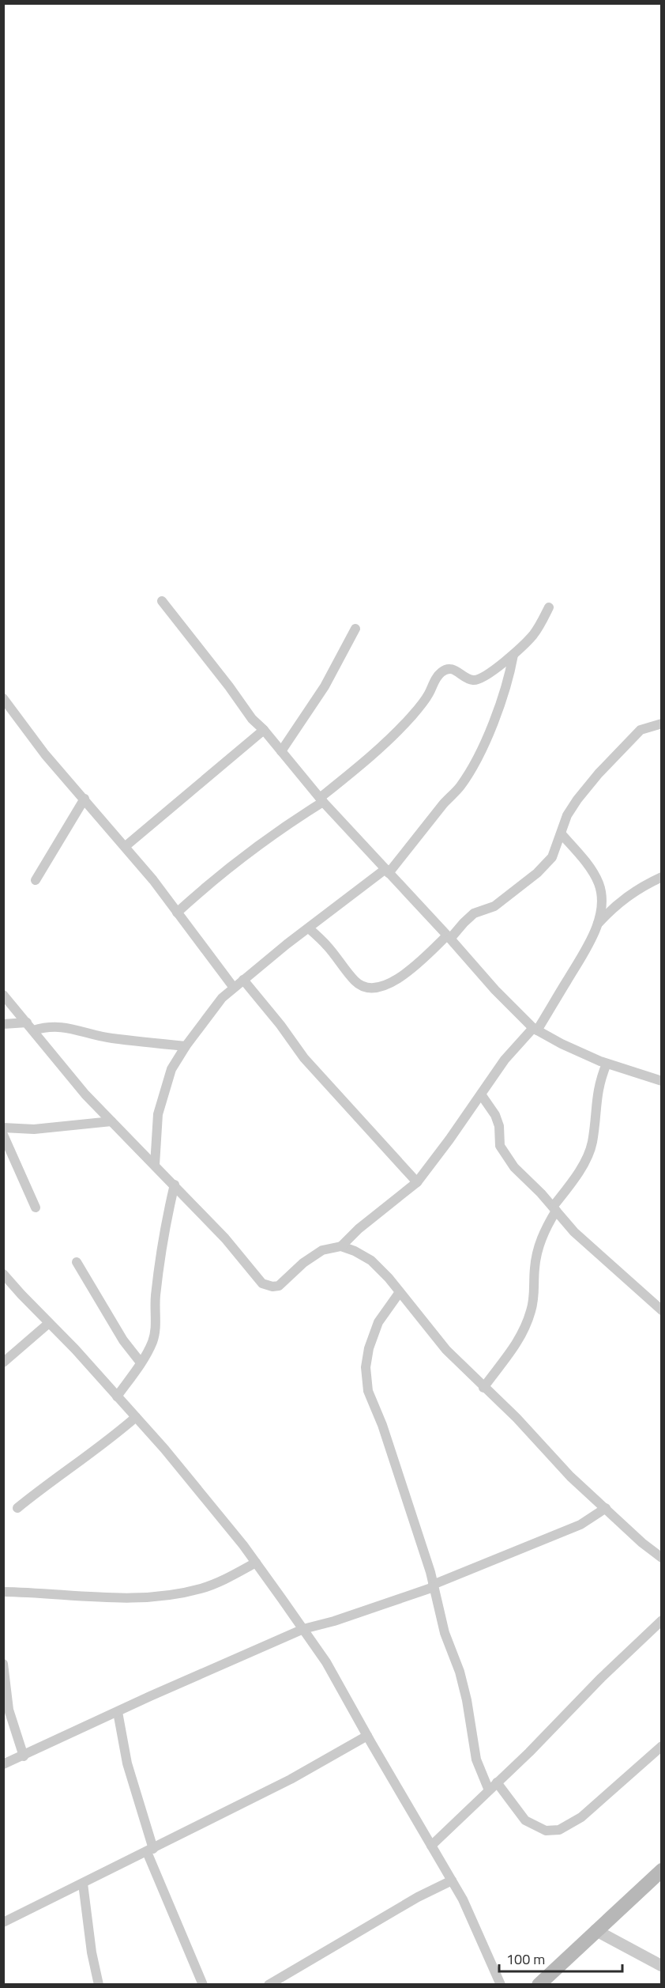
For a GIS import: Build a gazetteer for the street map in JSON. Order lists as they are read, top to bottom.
{
  "scale_bar": "100 m"
}
